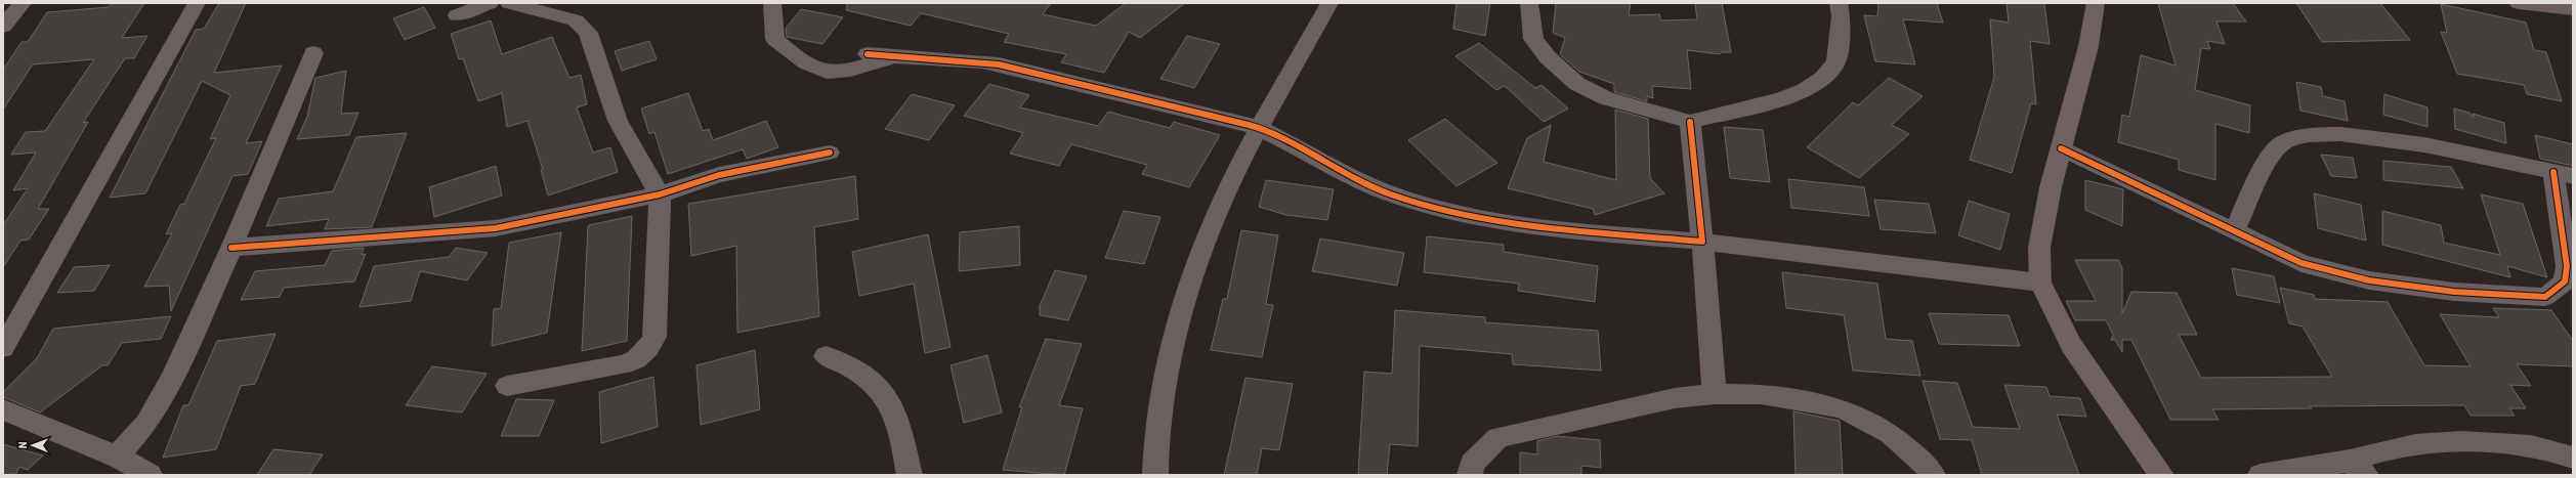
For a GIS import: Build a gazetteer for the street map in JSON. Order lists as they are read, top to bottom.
{
  "north": "left"
}
